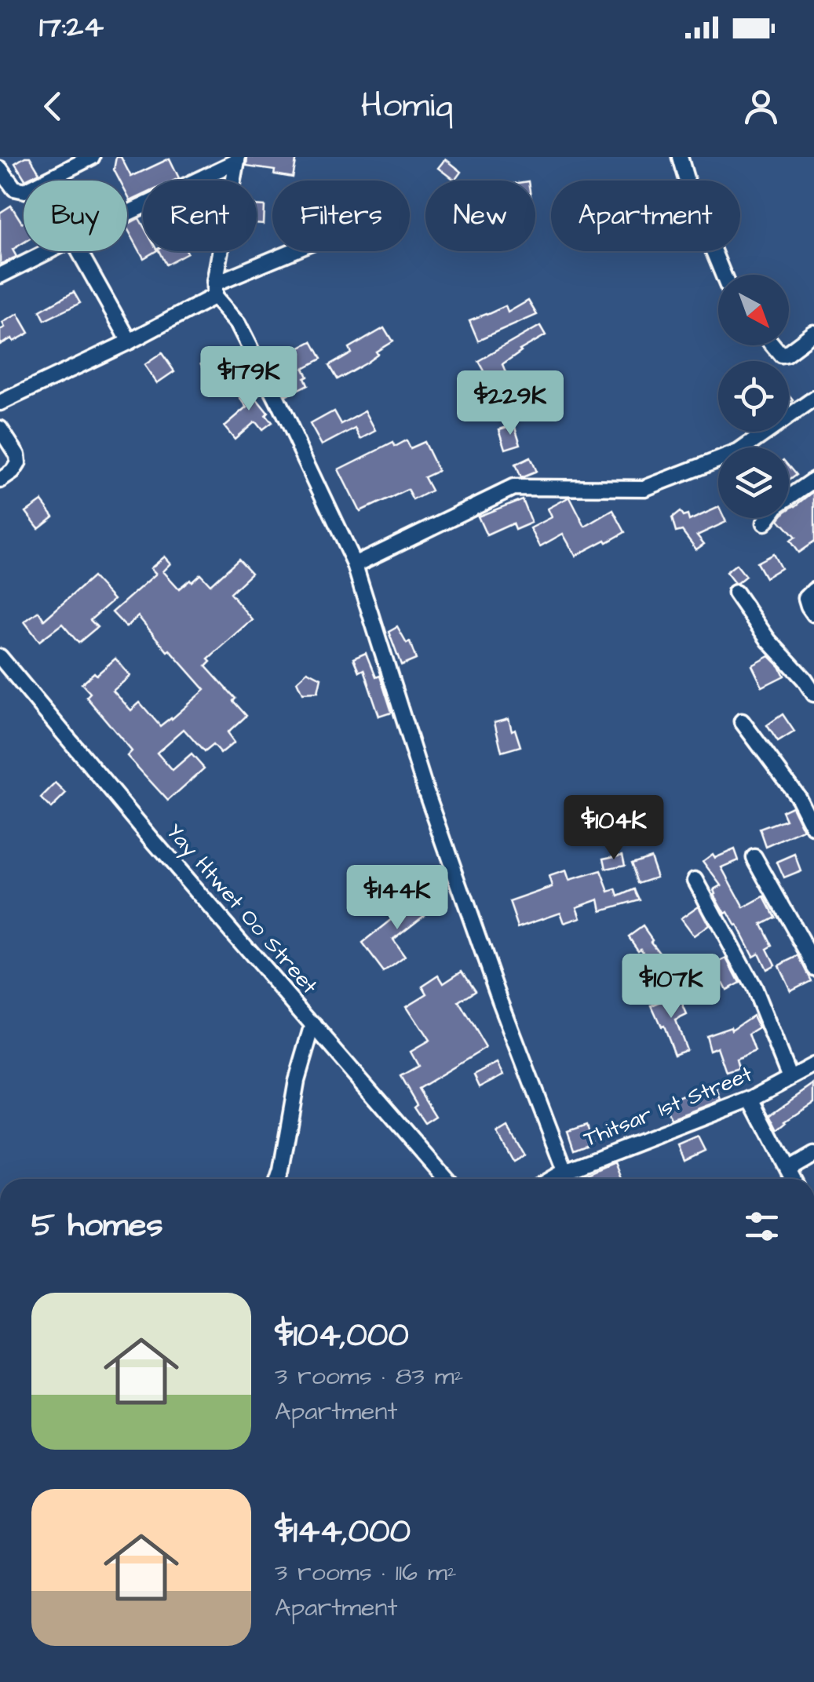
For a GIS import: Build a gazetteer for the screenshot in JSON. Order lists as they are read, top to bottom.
{
  "streets": {
    "street": ["Yay Htwet Oo Street", "Thitsar 1st Street"]
  },
  "north": "bottom right",
  "page": {
    "status": "17:24",
    "header": "Homiq",
    "chip": [
      "Buy",
      "Rent",
      "Filters",
      "New",
      "Apartment"
    ],
    "price": [
      "$179K",
      "$229K",
      "$104K",
      "$144K",
      "$107K"
    ],
    "heading": "5 homes",
    "list": [
      {
        "name": "$104,000",
        "note": "3 rooms · 83 m² · Apartment"
      },
      {
        "name": "$144,000",
        "note": "3 rooms · 116 m² · Apartment"
      }
    ]
  }
}
